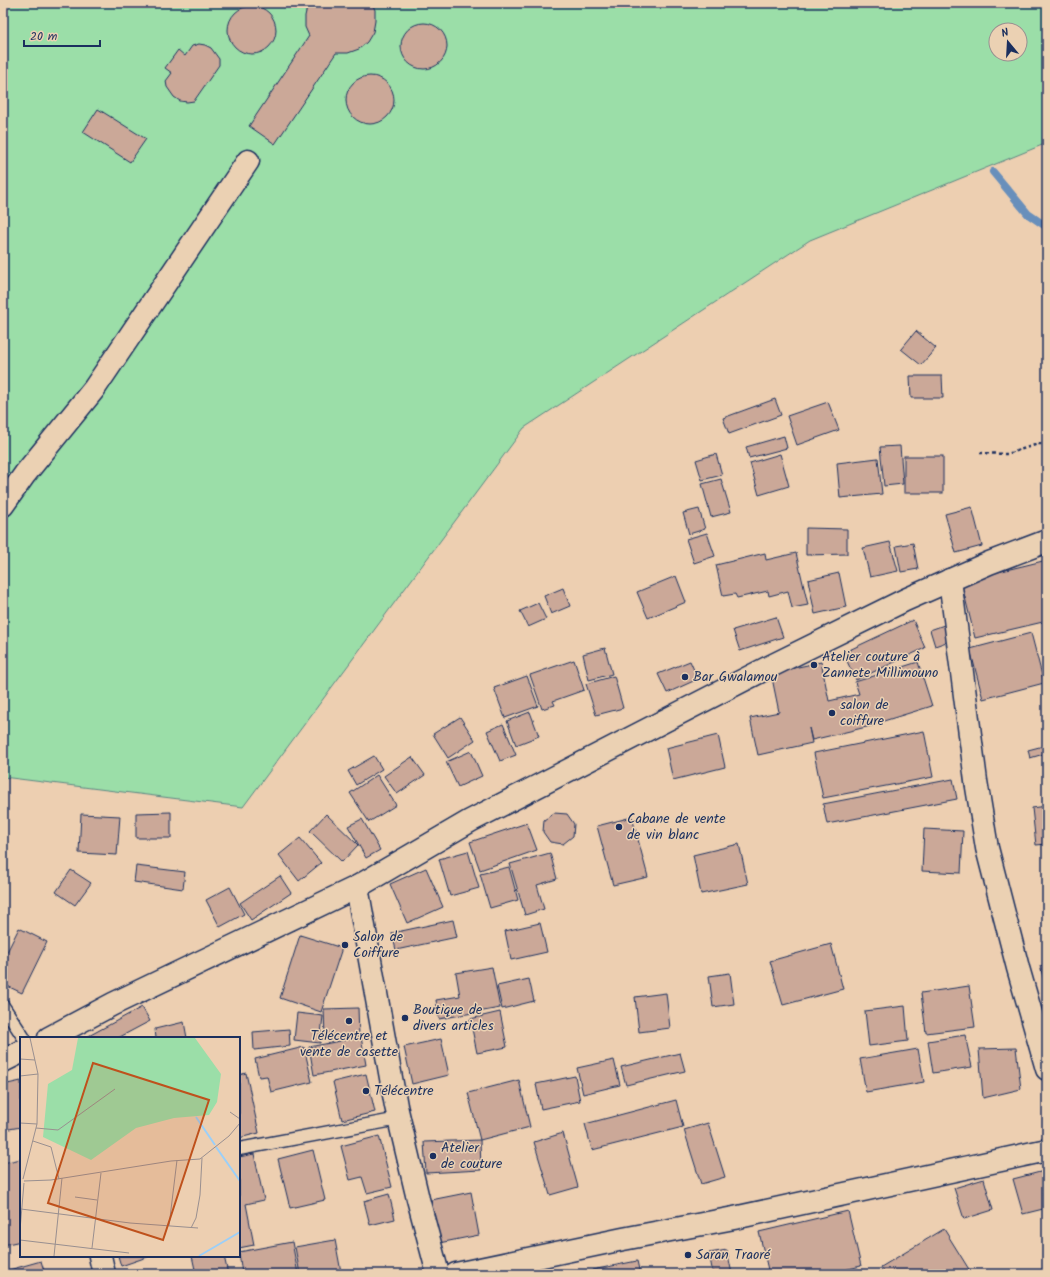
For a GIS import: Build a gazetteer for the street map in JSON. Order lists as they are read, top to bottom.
{
  "places": [
    "Atelier couture à Zannete Millimouno",
    "Bar Gwalamou",
    "salon de coiffure",
    "Cabane de vente de vin blanc",
    "Salon de Coiffure",
    "Boutique de divers articles",
    "Télécentre et vente de casette",
    "Télécentre",
    "Atelier de couture",
    "Saran Traoré"
  ],
  "scale_bar": "20 m",
  "north": "top"
}
